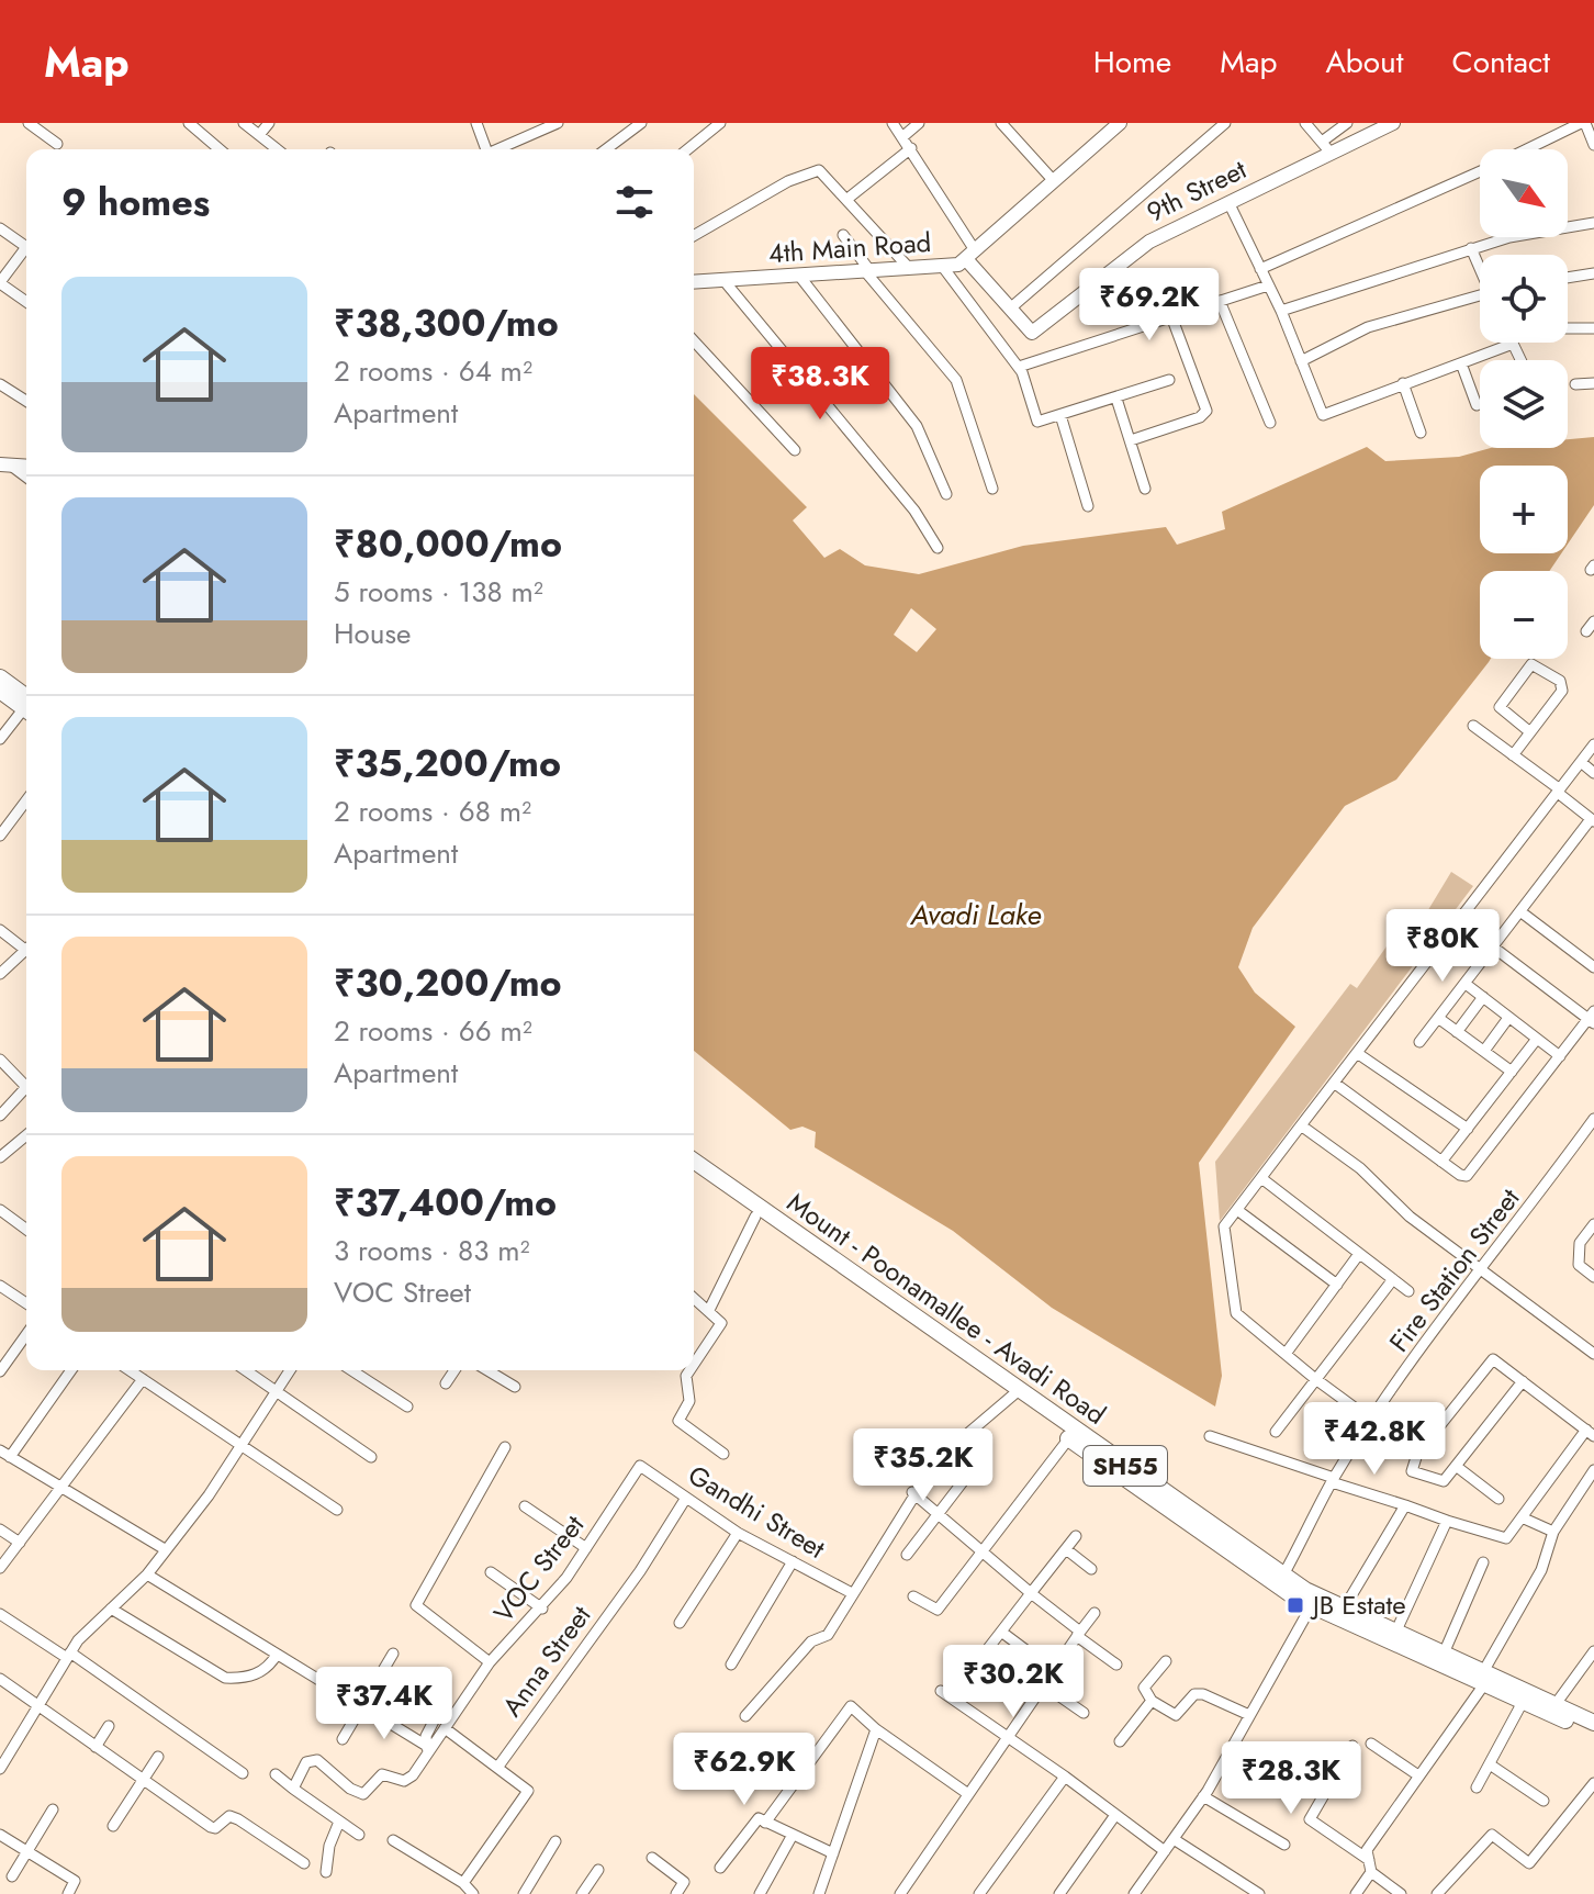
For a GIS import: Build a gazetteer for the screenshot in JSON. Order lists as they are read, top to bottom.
{
  "streets": {
    "main road": ["Mount - Poonamallee - Avadi Road", "SH55"],
    "street": [
      "9th Street",
      "4th Main Road",
      "Fire Station Street",
      "Gandhi Street",
      "VOC Street",
      "Anna Street"
    ]
  },
  "crossings": [
    ["9th Street", "4th Main Road"],
    ["Fire Station Street", "Mount - Poonamallee - Avadi Road"],
    ["Gandhi Street", "VOC Street"],
    ["Gandhi Street", "Anna Street"]
  ],
  "water": ["Avadi Lake"],
  "places": {
    "transit": ["JB Estate"]
  },
  "north": "bottom right",
  "page": {
    "header": "Map",
    "nav": [
      "Home",
      "Map",
      "About",
      "Contact"
    ],
    "map_buttons": ["+", "−"],
    "heading": "9 homes",
    "list": [
      {
        "name": "₹38,300/mo",
        "note": "2 rooms · 64 m² · Apartment"
      },
      {
        "name": "₹80,000/mo",
        "note": "5 rooms · 138 m² · House"
      },
      {
        "name": "₹35,200/mo",
        "note": "2 rooms · 68 m² · Apartment"
      },
      {
        "name": "₹30,200/mo",
        "note": "2 rooms · 66 m² · Apartment"
      },
      {
        "name": "₹37,400/mo",
        "note": "3 rooms · 83 m² · VOC Street"
      }
    ],
    "price": [
      "₹69.2K",
      "₹38.3K",
      "₹80K",
      "₹42.8K",
      "₹35.2K",
      "₹30.2K",
      "₹37.4K",
      "₹62.9K",
      "₹28.3K"
    ]
  }
}
